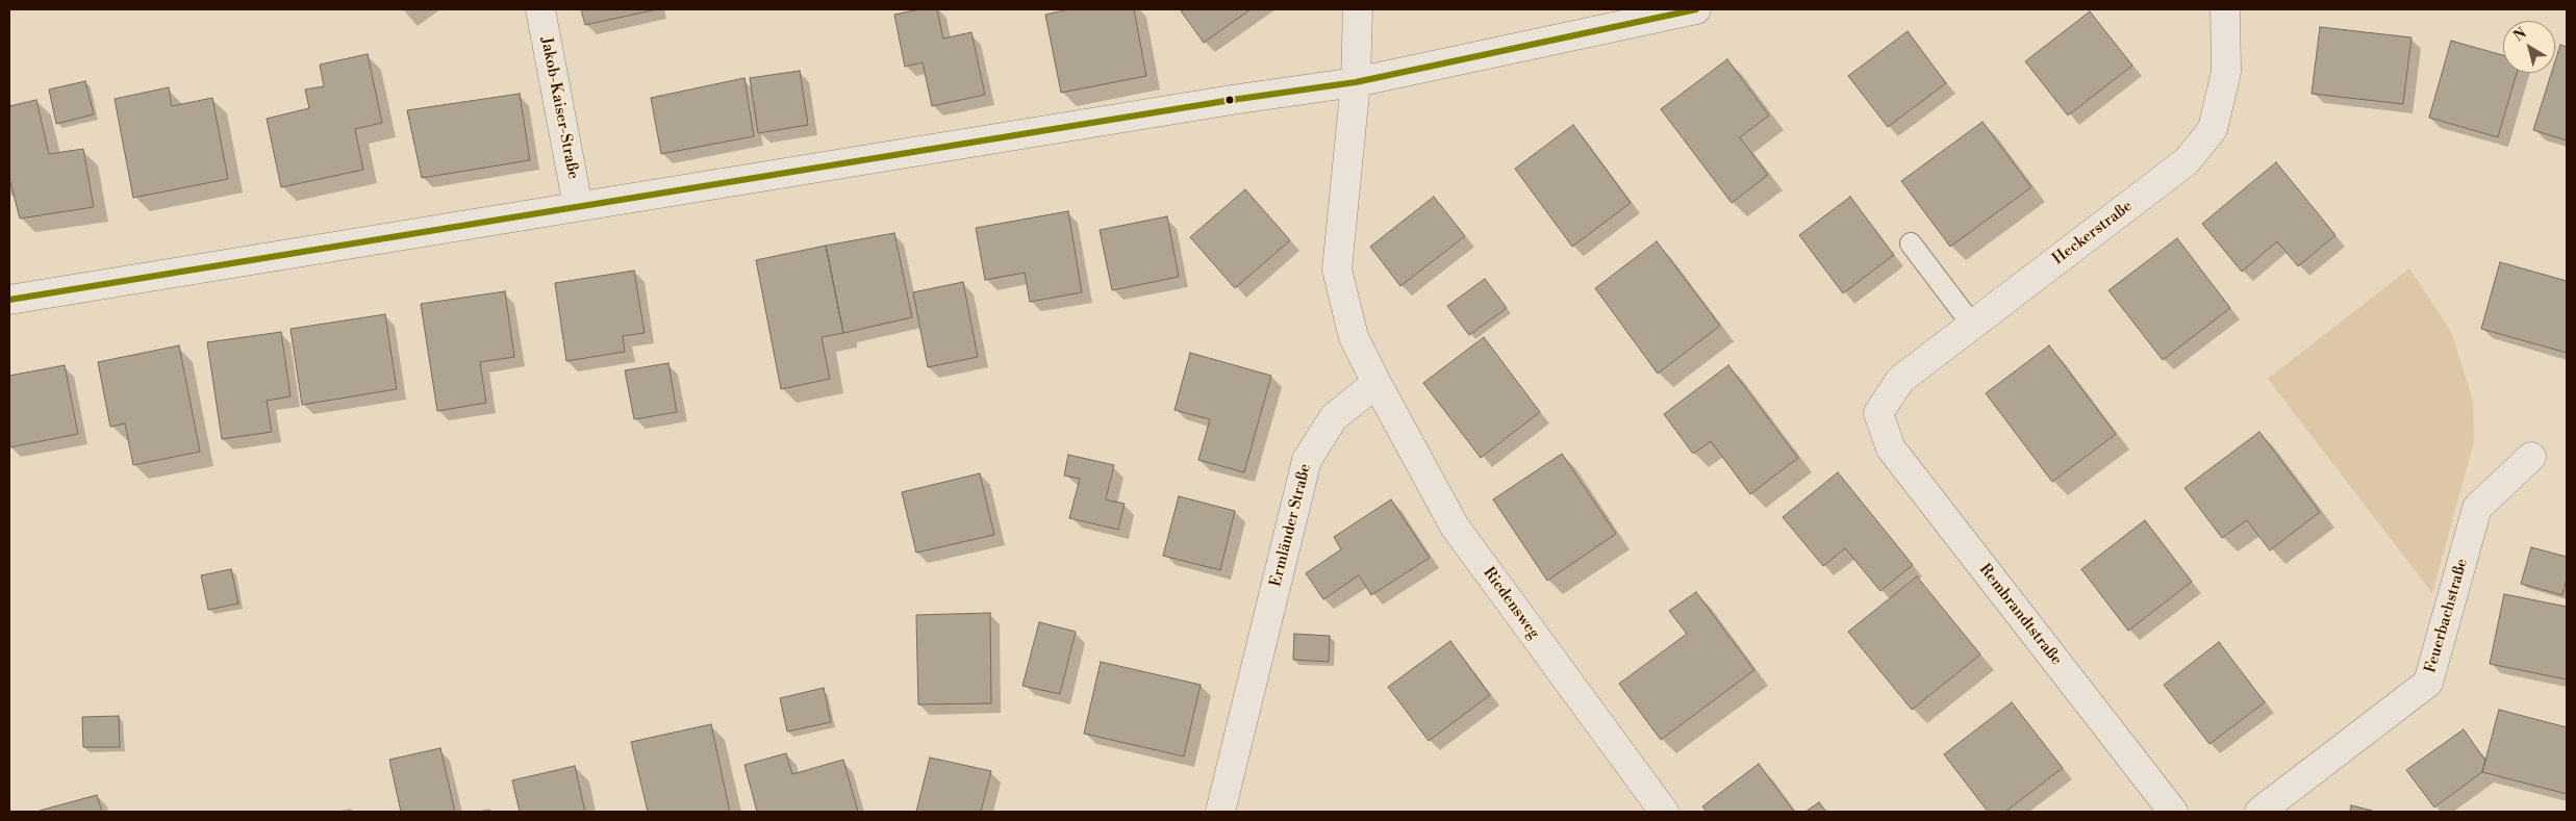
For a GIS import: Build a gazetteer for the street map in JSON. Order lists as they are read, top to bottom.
{
  "streets": {
    "street": [
      "Jakob-Kaiser-Straße",
      "Heckerstraße",
      "Ermländer Straße",
      "Riedensweg",
      "Rembrandtstraße",
      "Feuerbachstraße"
    ]
  },
  "crossings": [
    ["Heckerstraße", "Rembrandtstraße"],
    ["Ermländer Straße", "Riedensweg"]
  ],
  "north": "top left"
}
